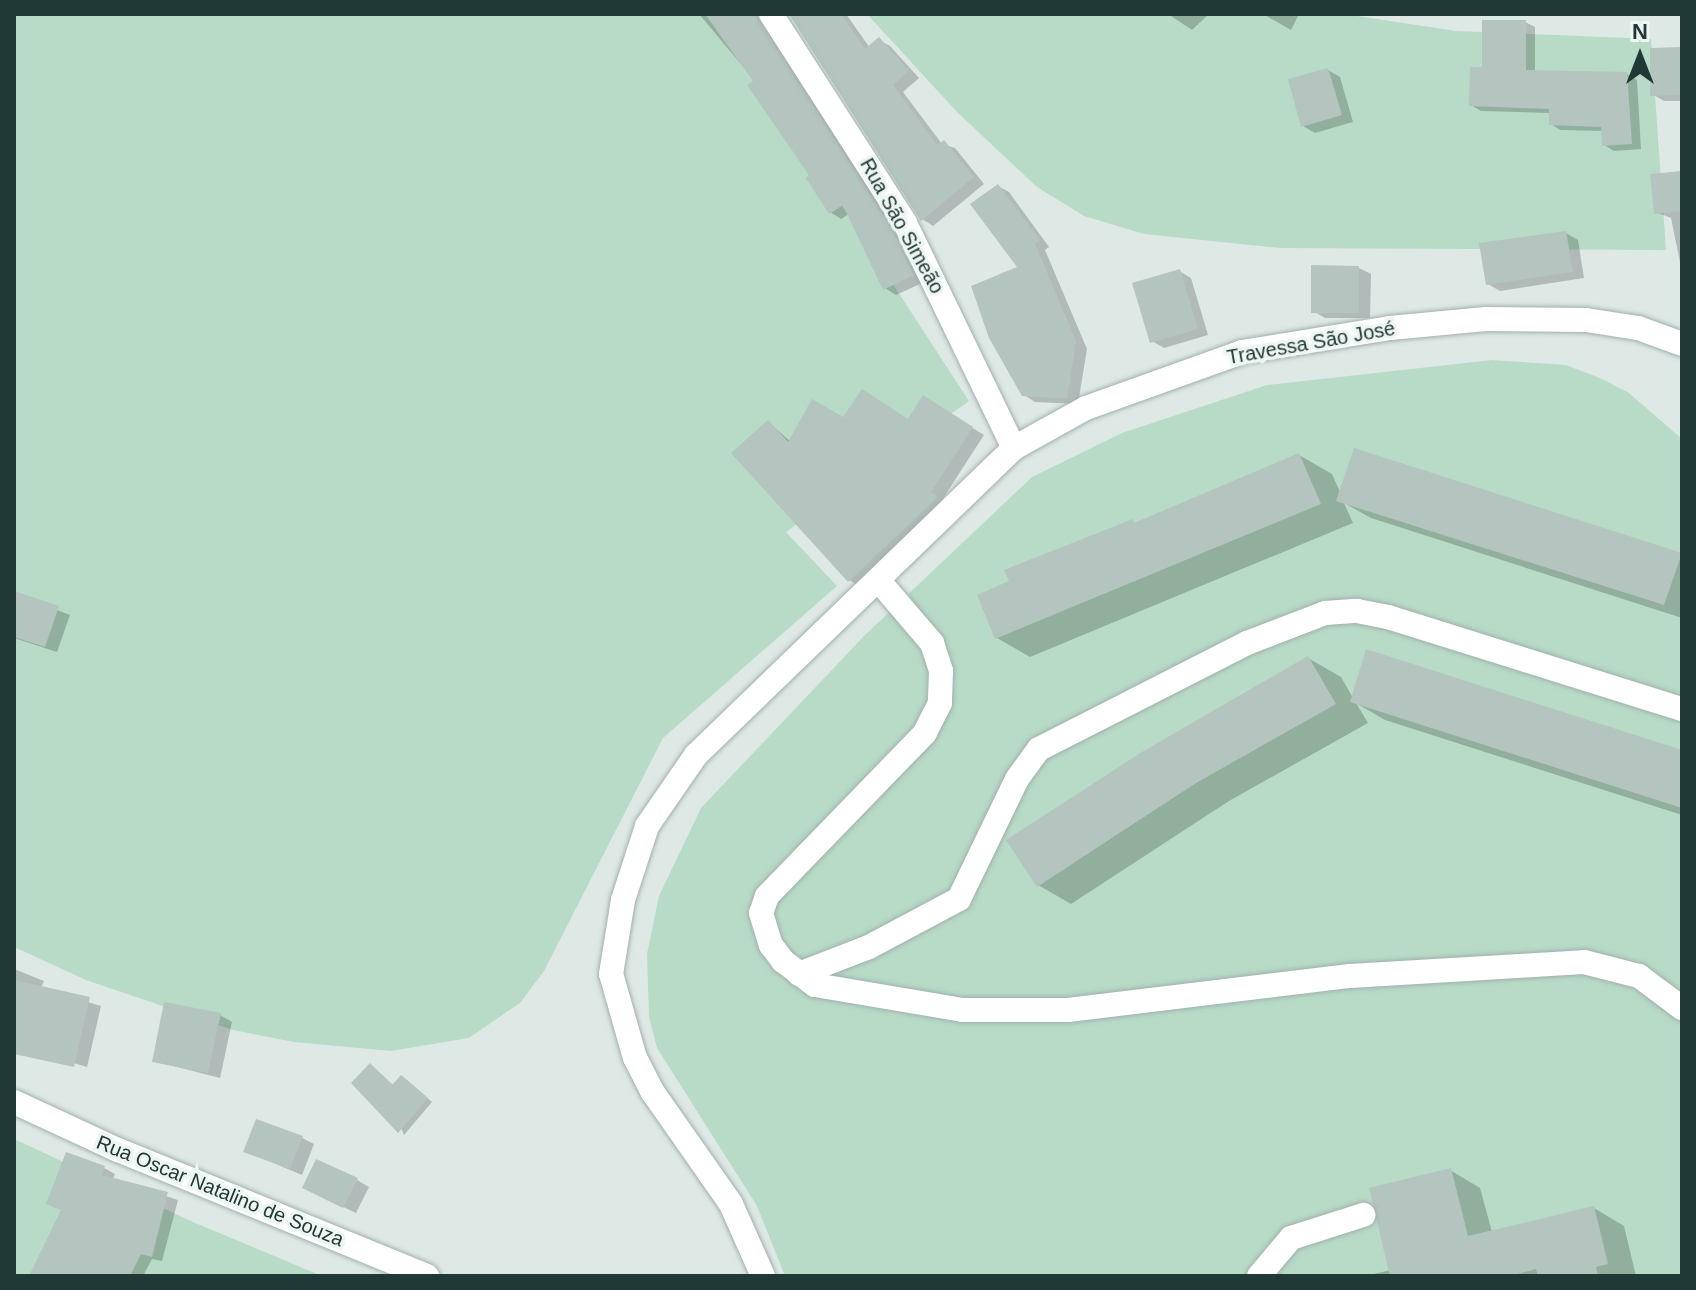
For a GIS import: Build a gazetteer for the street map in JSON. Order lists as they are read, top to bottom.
{
  "streets": {
    "street": ["Rua São Simeão", "Travessa São José", "Rua Oscar Natalino de Souza"]
  },
  "crossings": [
    ["Rua São Simeão", "Travessa São José"]
  ],
  "north": "top"
}
